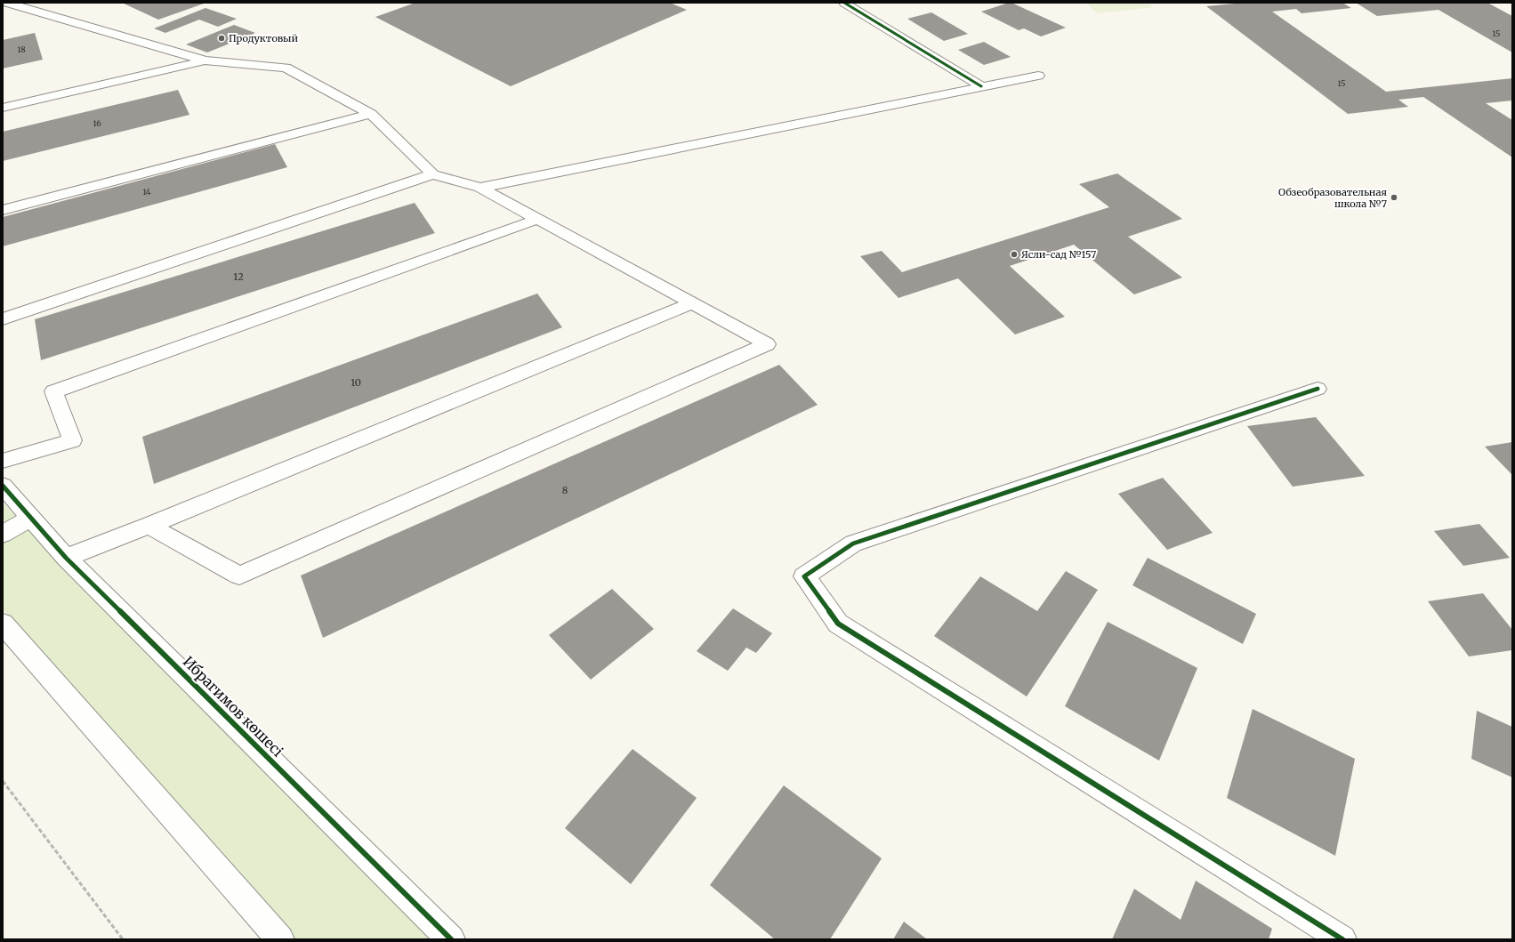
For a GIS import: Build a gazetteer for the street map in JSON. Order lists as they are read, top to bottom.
{
  "streets": {
    "street": ["Ибрагимов көшесі"]
  },
  "places": ["Продуктовый", "Обзеобразовательная школа №7", "Ясли-сад №157"],
  "house_numbers": [
    "15",
    "18",
    "15",
    "16",
    "14",
    "12",
    "10",
    "8"
  ]
}
